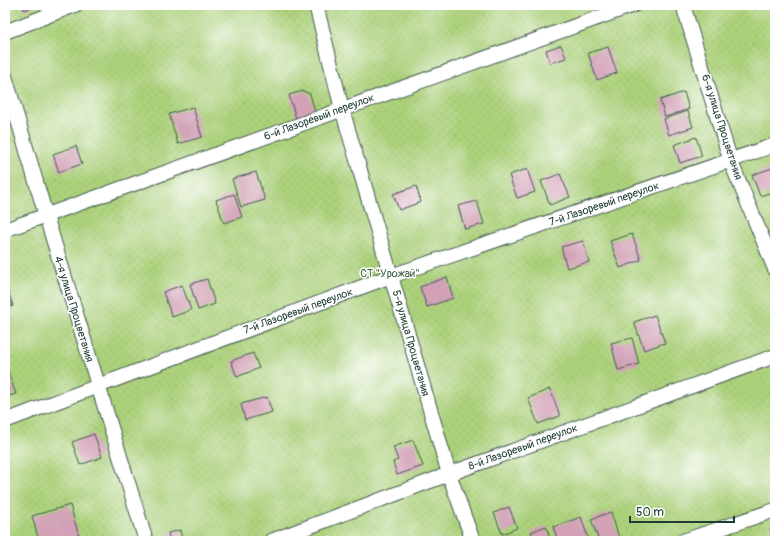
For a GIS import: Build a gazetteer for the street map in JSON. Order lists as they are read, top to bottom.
{
  "streets": {
    "lane": [
      "6-й Лазоревый переулок",
      "6-я улица Процветания",
      "7-й Лазоревый переулок",
      "4-я улица Процветания",
      "5-я улица Процветания",
      "8-й Лазоревый переулок"
    ]
  },
  "crossings": [
    ["6-й Лазоревый переулок", "4-я улица Процветания"],
    ["6-й Лазоревый переулок", "5-я улица Процветания"],
    ["6-я улица Процветания", "7-й Лазоревый переулок"],
    ["7-й Лазоревый переулок", "4-я улица Процветания"],
    ["7-й Лазоревый переулок", "5-я улица Процветания"],
    ["5-я улица Процветания", "8-й Лазоревый переулок"]
  ],
  "parks": ["СТ \"Урожай\""],
  "scale_bar": "50 m"
}
